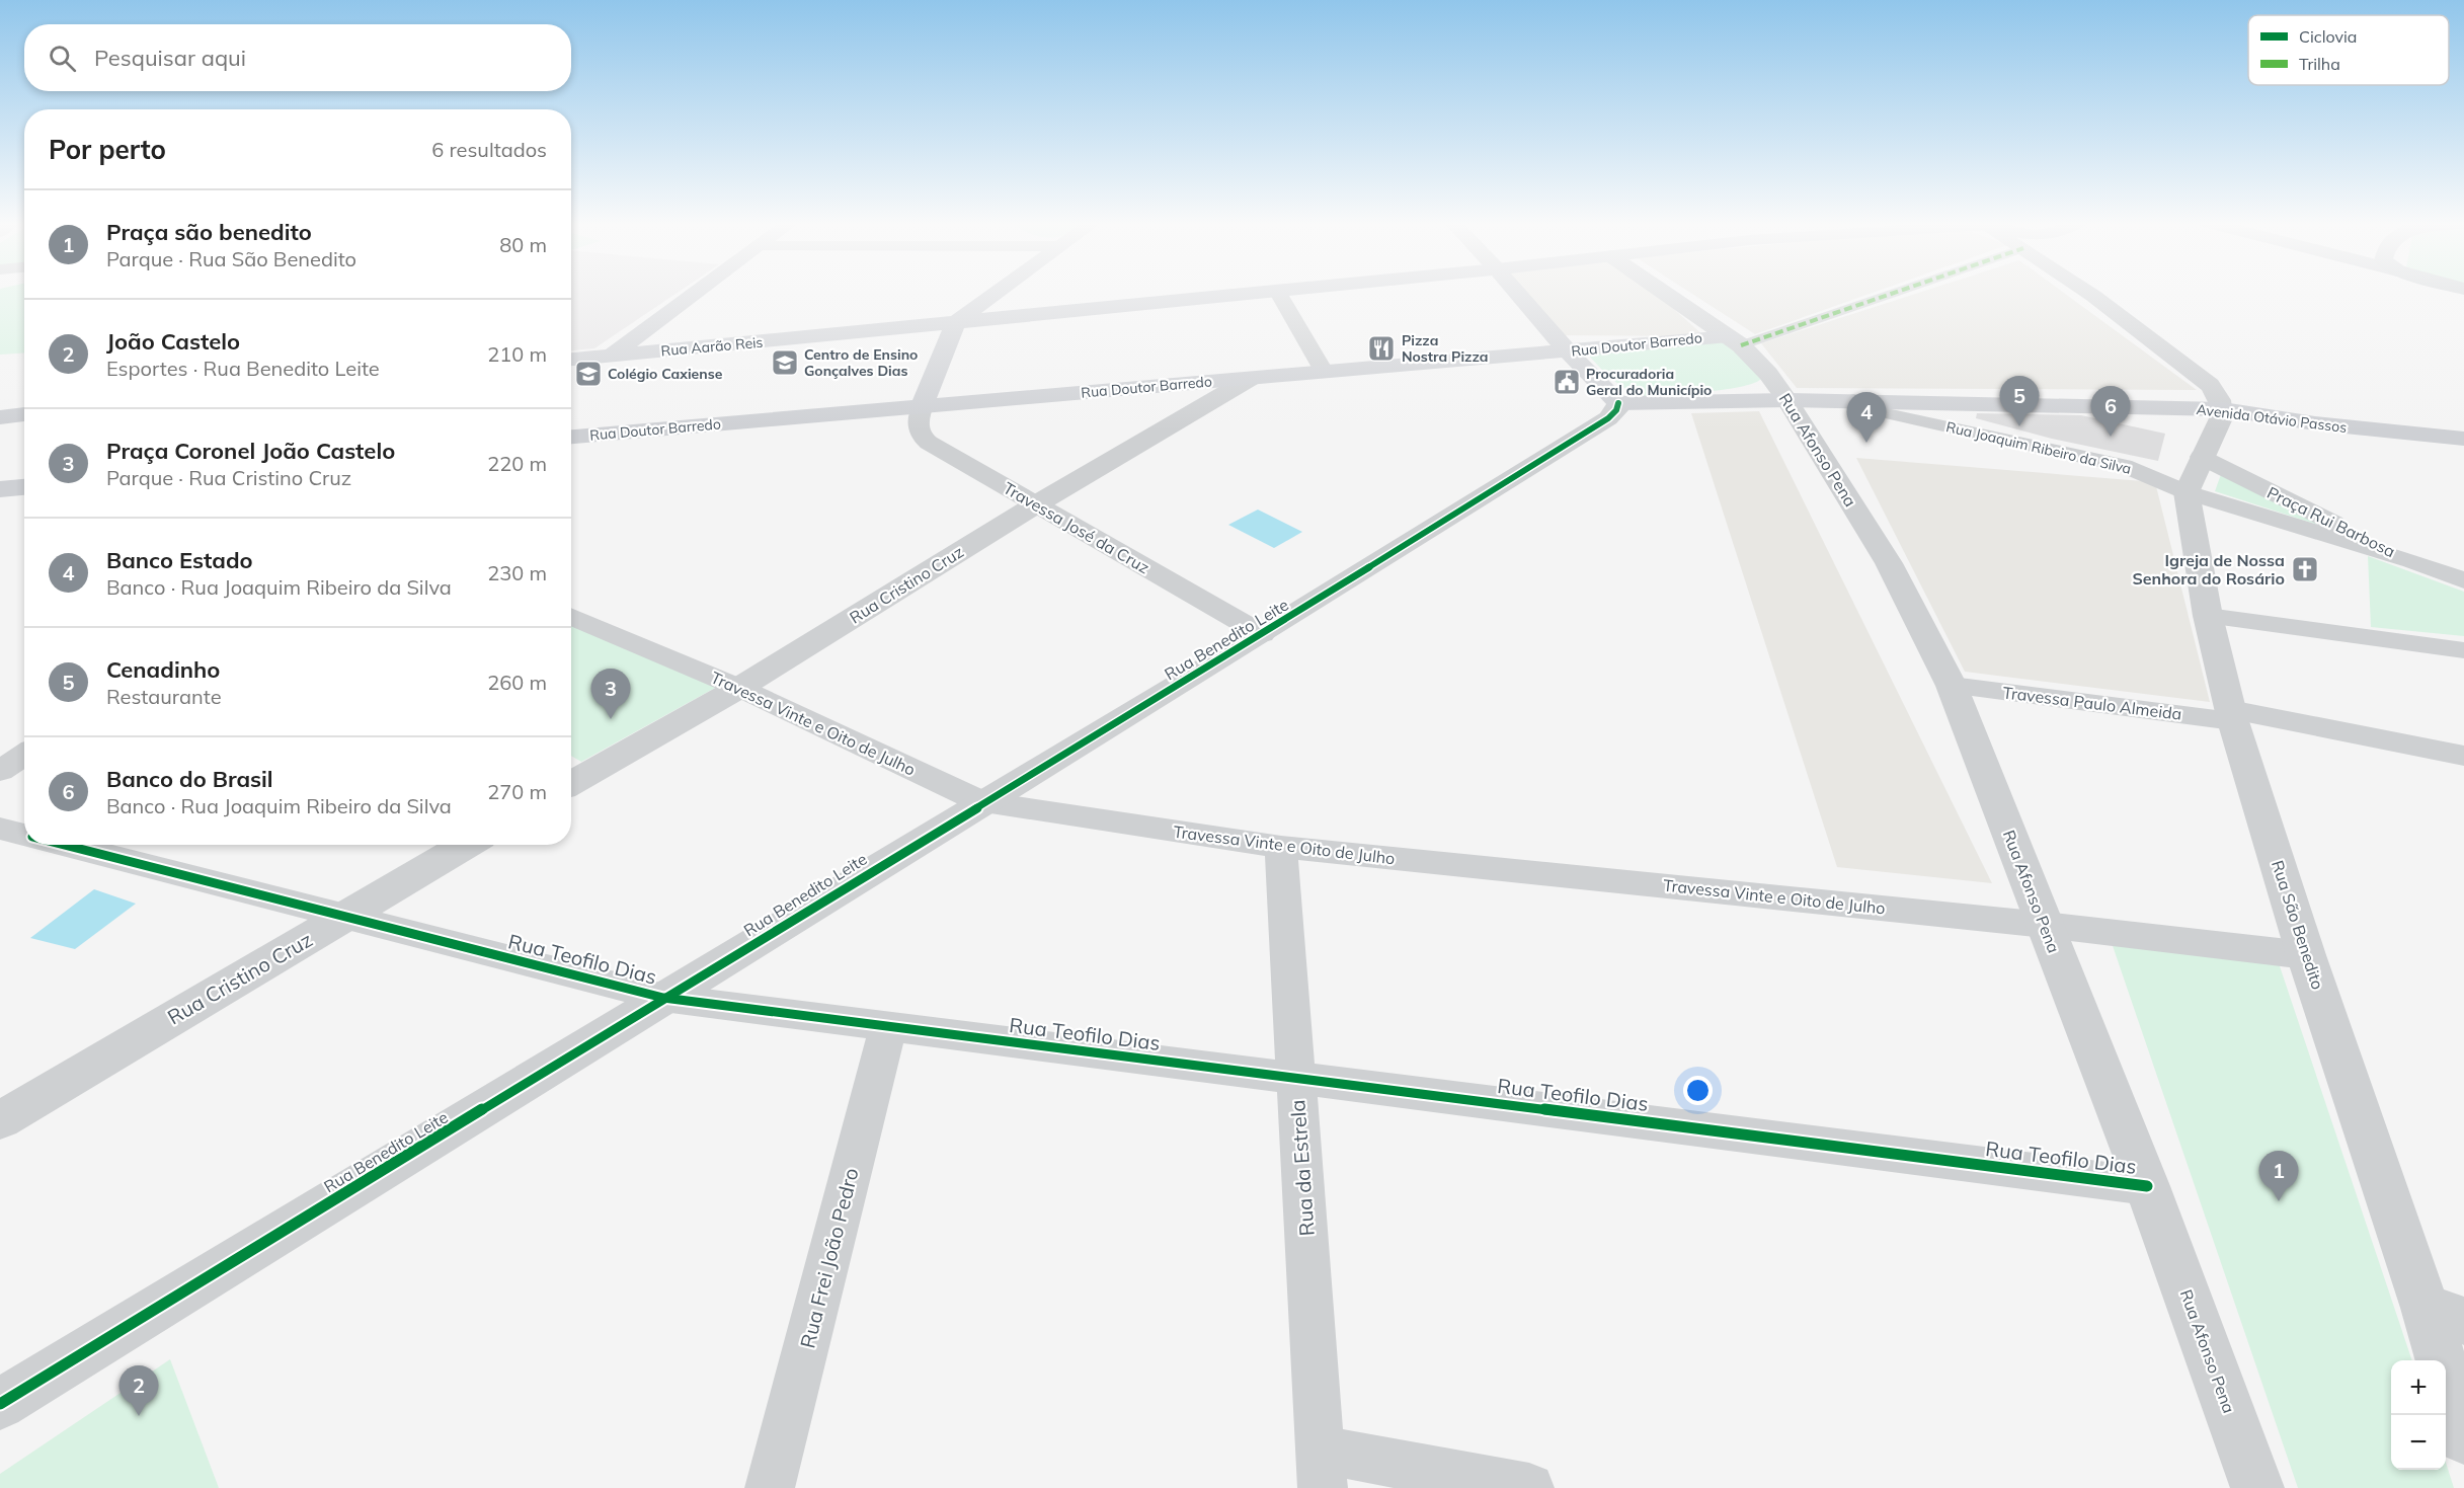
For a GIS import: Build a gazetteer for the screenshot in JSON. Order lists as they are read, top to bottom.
{
  "streets": {
    "main road": ["Rua Doutor Barredo", "Rua Aarão Reis", "Avenida Otávio Passos"],
    "street": [
      "Rua Joaquim Ribeiro da Silva",
      "Rua Afonso Pena",
      "Praça Rui Barbosa",
      "Travessa José da Cruz",
      "Rua Cristino Cruz",
      "Rua Benedito Leite",
      "Travessa Paulo Almeida",
      "Travessa Vinte e Oito de Julho",
      "Rua São Benedito",
      "Rua Teofilo Dias",
      "Rua da Estrela",
      "Rua Frei João Pedro"
    ]
  },
  "crossings": [
    ["Rua Doutor Barredo", "Rua Afonso Pena"],
    ["Rua Doutor Barredo", "Travessa José da Cruz"],
    ["Rua Doutor Barredo", "Rua Cristino Cruz"],
    ["Avenida Otávio Passos", "Rua Joaquim Ribeiro da Silva"],
    ["Avenida Otávio Passos", "Rua Afonso Pena"],
    ["Avenida Otávio Passos", "Rua Benedito Leite"],
    ["Rua Joaquim Ribeiro da Silva", "Praça Rui Barbosa"],
    ["Rua Joaquim Ribeiro da Silva", "Rua São Benedito"],
    ["Rua Afonso Pena", "Travessa Paulo Almeida"],
    ["Rua Afonso Pena", "Travessa Vinte e Oito de Julho"],
    ["Rua Afonso Pena", "Rua Teofilo Dias"],
    ["Praça Rui Barbosa", "Rua São Benedito"],
    ["Travessa José da Cruz", "Rua Cristino Cruz"],
    ["Travessa José da Cruz", "Rua Benedito Leite"],
    ["Rua Cristino Cruz", "Travessa Vinte e Oito de Julho"],
    ["Rua Cristino Cruz", "Rua Teofilo Dias"],
    ["Rua Benedito Leite", "Travessa Vinte e Oito de Julho"],
    ["Rua Benedito Leite", "Rua Teofilo Dias"],
    ["Travessa Paulo Almeida", "Rua São Benedito"],
    ["Travessa Vinte e Oito de Julho", "Rua São Benedito"],
    ["Travessa Vinte e Oito de Julho", "Rua da Estrela"],
    ["Rua Teofilo Dias", "Rua da Estrela"],
    ["Rua Teofilo Dias", "Rua Frei João Pedro"]
  ],
  "places": {
    "restaurant": ["Pizza Nostra Pizza"],
    "school or university": ["Centro de Ensino Gonçalves Dias", "Colégio Caxiense"],
    "public building": ["Procuradoria Geral do Município"],
    "church": ["Igreja de Nossa Senhora do Rosário"]
  },
  "legend": ["Ciclovia", "Trilha"],
  "page": {
    "search": "Pesquisar aqui",
    "heading": ["Por perto", "6 resultados"],
    "list": [
      {
        "mark": "1",
        "name": "Praça são benedito",
        "note": "Parque · Rua São Benedito",
        "value": "80 m"
      },
      {
        "mark": "2",
        "name": "João Castelo",
        "note": "Esportes · Rua Benedito Leite",
        "value": "210 m"
      },
      {
        "mark": "3",
        "name": "Praça Coronel João Castelo",
        "note": "Parque · Rua Cristino Cruz",
        "value": "220 m"
      },
      {
        "mark": "4",
        "name": "Banco Estado",
        "note": "Banco · Rua Joaquim Ribeiro da Silva",
        "value": "230 m"
      },
      {
        "mark": "5",
        "name": "Cenadinho",
        "note": "Restaurante",
        "value": "260 m"
      },
      {
        "mark": "6",
        "name": "Banco do Brasil",
        "note": "Banco · Rua Joaquim Ribeiro da Silva",
        "value": "270 m"
      }
    ],
    "pins": [
      "5",
      "6",
      "4",
      "3",
      "1",
      "2"
    ],
    "map_buttons": ["+", "−"]
  }
}
